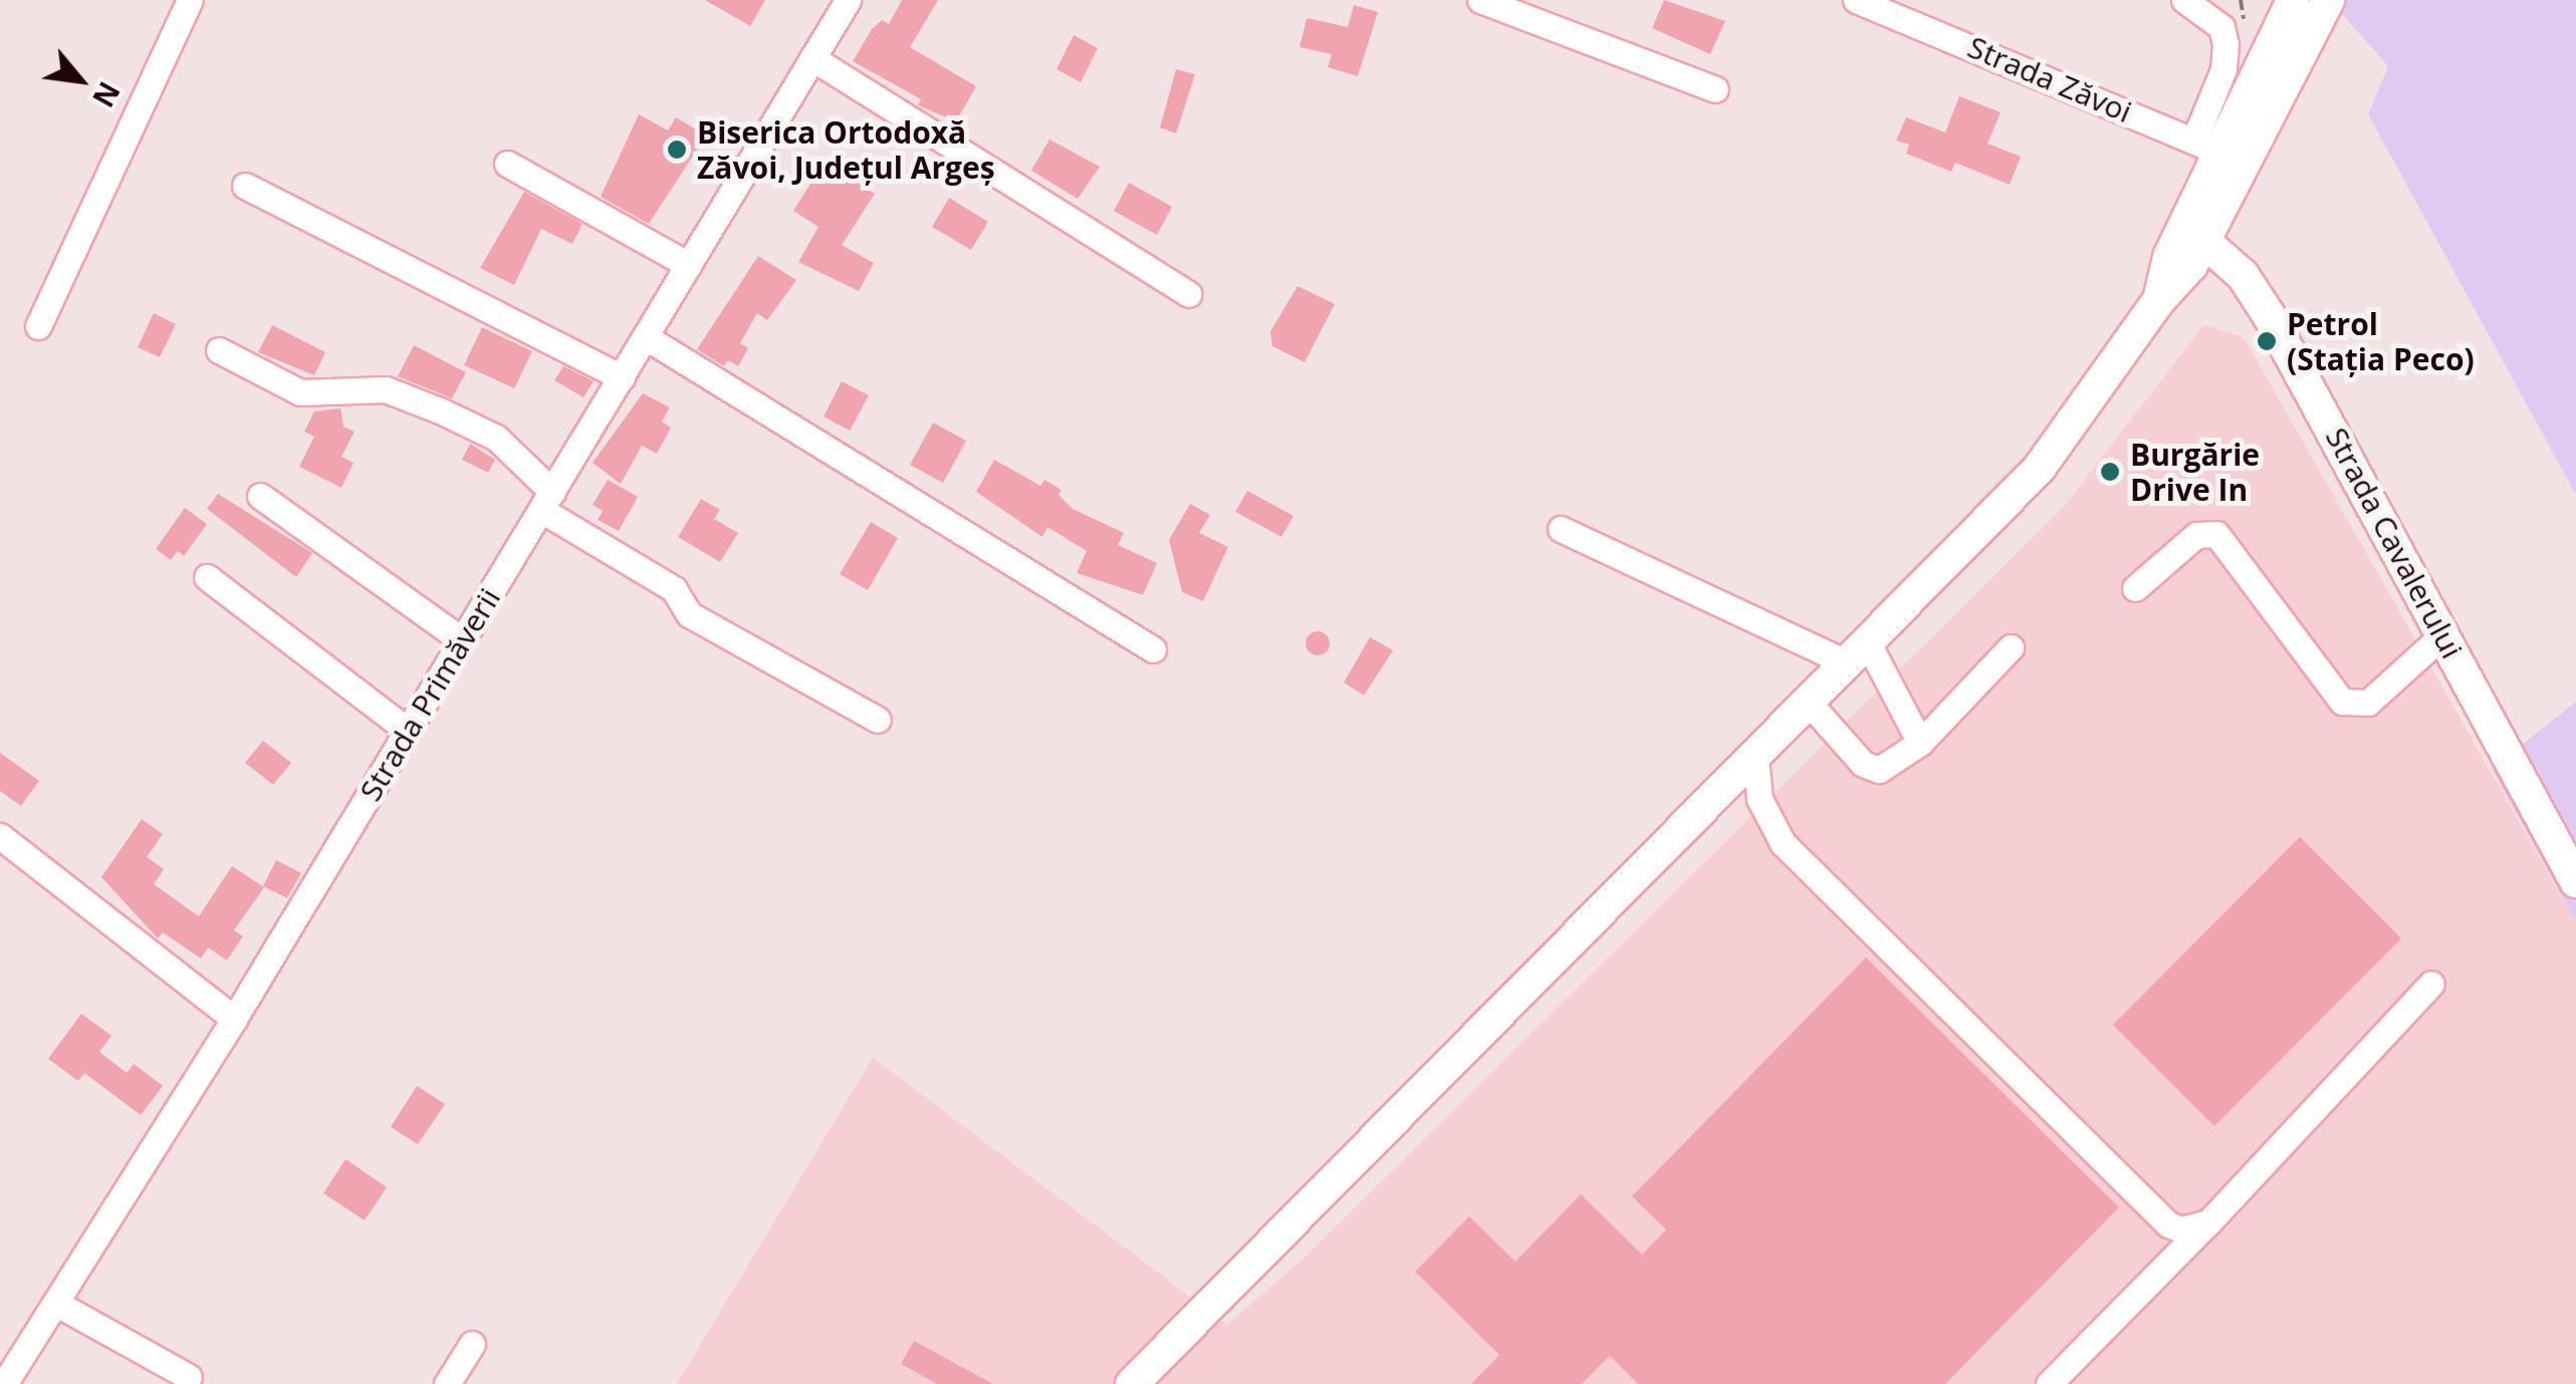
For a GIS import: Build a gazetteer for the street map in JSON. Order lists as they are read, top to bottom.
{
  "streets": {
    "main road": ["Strada Cavalerului"],
    "street": ["Strada Zăvoi", "Strada Primăverii"]
  },
  "places": ["Biserica Ortodoxă Zăvoi, Județul Argeș", "Petrol (Stația Peco)", "Burgărie Drive In"],
  "north": "bottom right"
}
